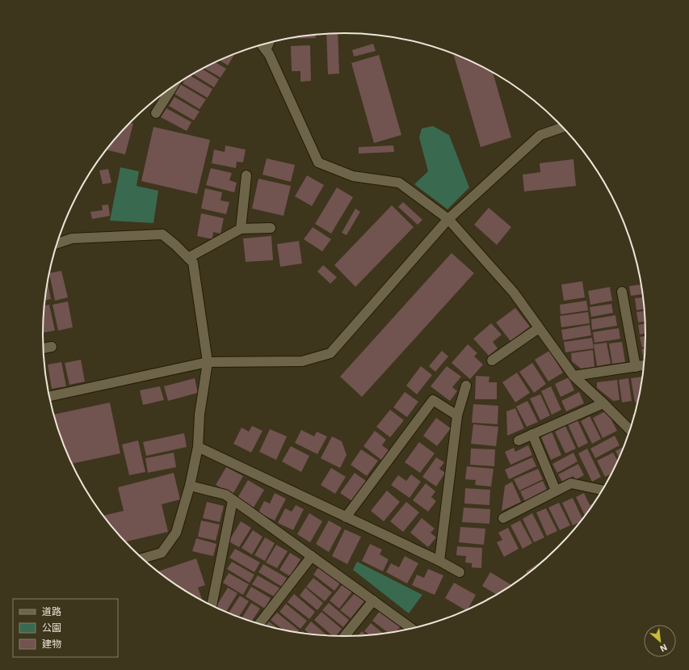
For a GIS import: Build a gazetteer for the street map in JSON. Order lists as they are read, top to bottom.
{
  "legend": ["道路", "公園", "建物"],
  "north": "bottom right"
}
